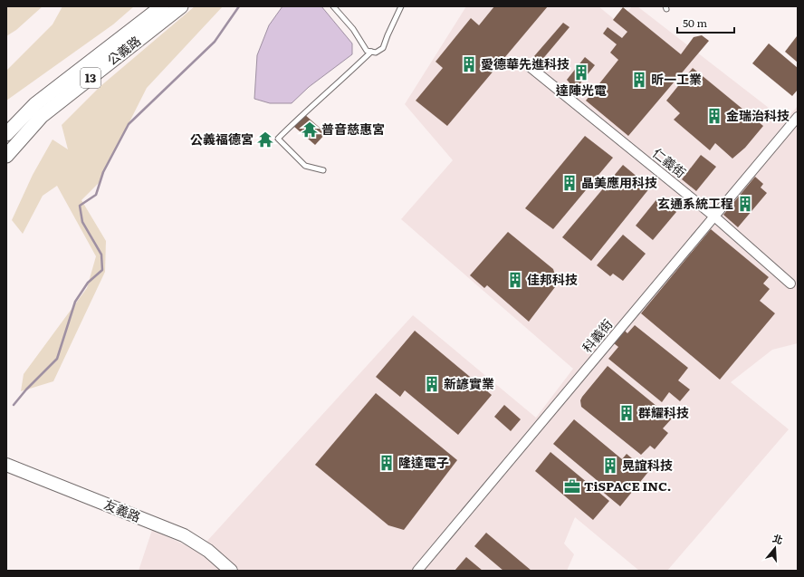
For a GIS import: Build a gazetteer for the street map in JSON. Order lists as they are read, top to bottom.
{
  "streets": {
    "main road": ["公義路", "13"],
    "street": ["仁義街", "科義街", "友義路"]
  },
  "crossings": [
    ["仁義街", "科義街"]
  ],
  "places": {
    "building": [
      "愛德華先進科技",
      "達陣光電",
      "昕一工業",
      "金瑞治科技",
      "晶美應用科技",
      "玄通系統工程",
      "佳邦科技",
      "新諺實業",
      "群耀科技",
      "隆達電子",
      "晃誼科技"
    ],
    "temple": ["普音慈惠宮", "公義福德宮"],
    "office": ["TiSPACE INC."]
  },
  "scale_bar": "50 m",
  "north": "top"
}
